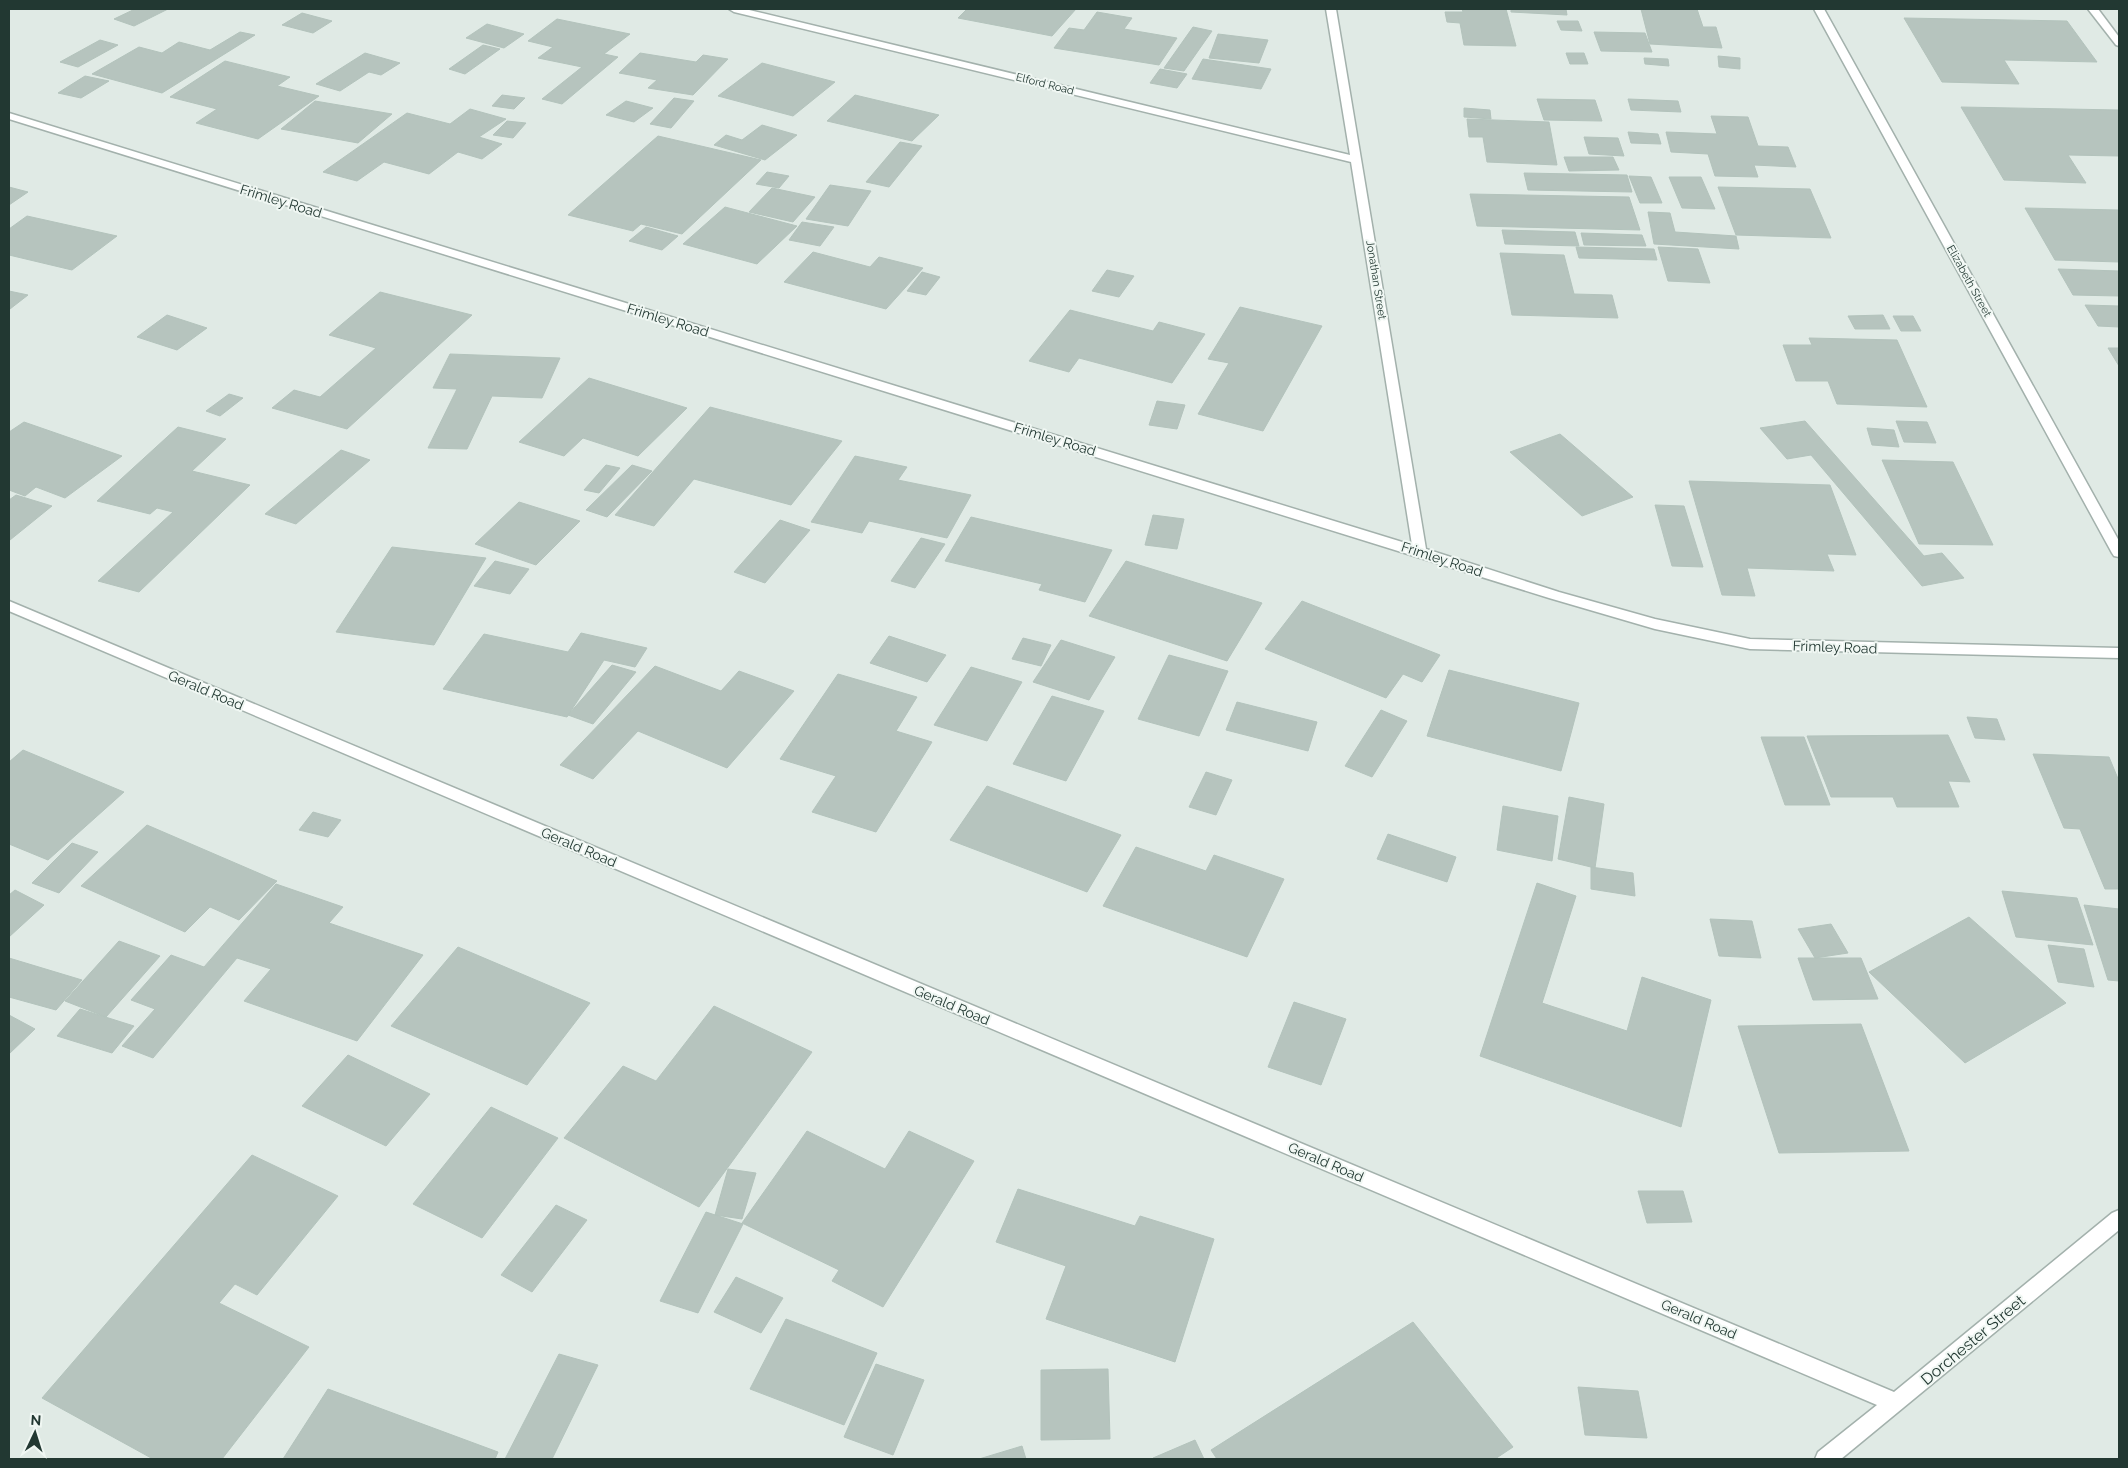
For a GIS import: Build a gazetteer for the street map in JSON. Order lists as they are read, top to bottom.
{
  "streets": {
    "street": [
      "Elford Road",
      "Frimley Road",
      "Jonathan Street",
      "Elizabeth Street",
      "Gerald Road",
      "Dorchester Street"
    ]
  },
  "crossings": [
    ["Elford Road", "Jonathan Street"],
    ["Frimley Road", "Jonathan Street"],
    ["Gerald Road", "Dorchester Street"]
  ],
  "north": "top"
}
